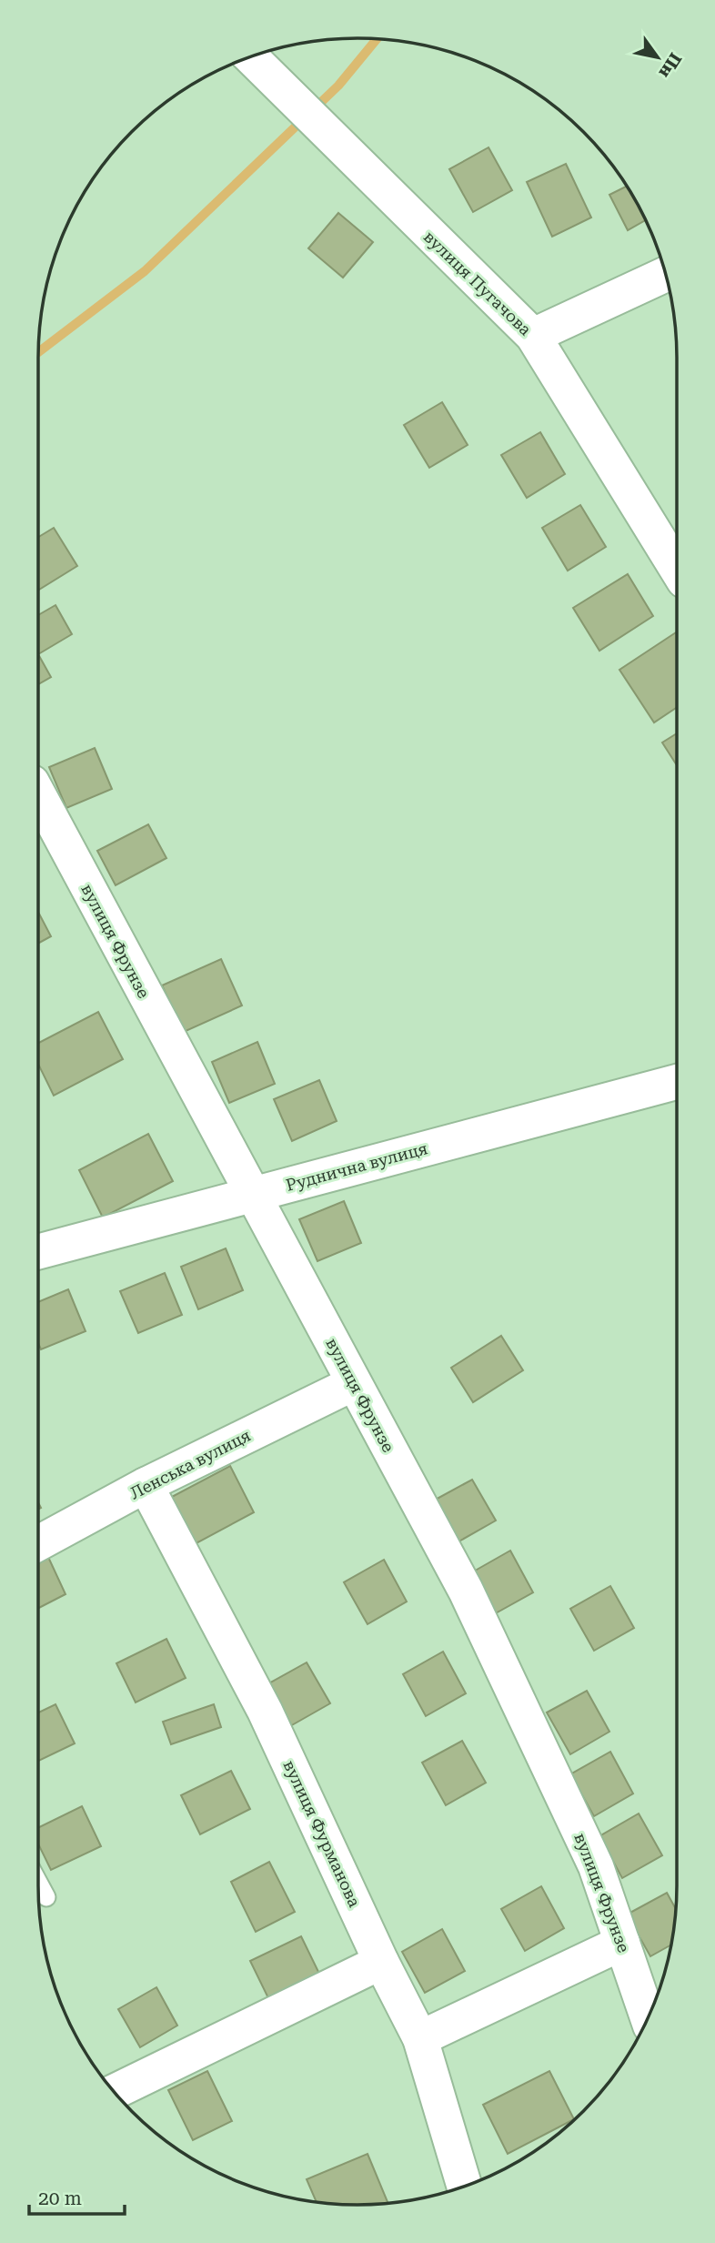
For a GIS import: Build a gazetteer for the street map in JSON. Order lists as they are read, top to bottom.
{
  "streets": {
    "street": [
      "вулиця Пугачова",
      "вулиця Фрунзе",
      "Руднична вулиця",
      "Ленська вулиця",
      "вулиця Фурманова"
    ]
  },
  "crossings": [
    ["вулиця Фрунзе", "Руднична вулиця"],
    ["вулиця Фрунзе", "Ленська вулиця"],
    ["Ленська вулиця", "вулиця Фурманова"]
  ],
  "scale_bar": "20 m",
  "north": "bottom right"
}
